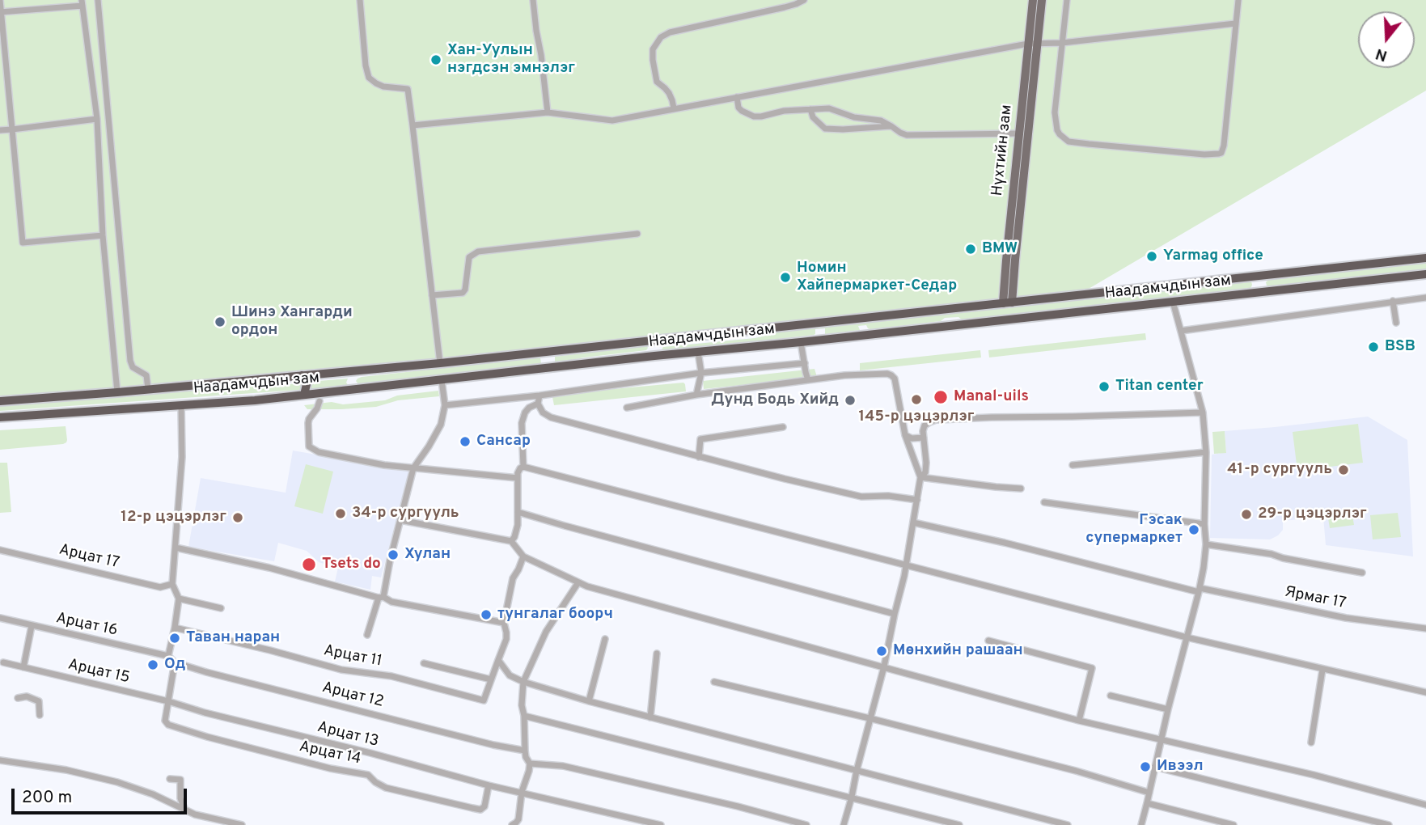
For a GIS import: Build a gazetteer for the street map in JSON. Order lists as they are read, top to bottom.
{
  "streets": {
    "highway": ["Наадамчдын зам"],
    "main road": ["Нүхтийн зам"],
    "street": [
      "Арцат 17",
      "Ярмаг 17",
      "Арцат 16",
      "Арцат 11",
      "Арцат 15",
      "Арцат 12",
      "Арцат 13",
      "Арцат 14"
    ]
  },
  "crossings": [
    ["Нүхтийн зам", "Наадамчдын зам"],
    ["Арцат 15", "Арцат 13"],
    ["Арцат 15", "Арцат 14"],
    ["Арцат 13", "Арцат 14"]
  ],
  "places": [
    "Хан-Уулын нэгдсэн эмнэлэг",
    "BMW",
    "Yarmag office",
    "Номин Хайпермаркет-Седар",
    "Шинэ Хангарди ордон",
    "BSB",
    "Titan center",
    "Manal-uils",
    "145-р цэцэрлэг",
    "Дунд Бодь Хийд",
    "Сансар",
    "41-р сургууль",
    "34-р сургууль",
    "29-р цэцэрлэг",
    "12-р цэцэрлэг",
    "Гэсак супермаркет",
    "Хулан",
    "Tsets do",
    "тунгалаг боорч",
    "Таван наран",
    "Мөнхийн рашаан",
    "Од",
    "Ивээл"
  ],
  "scale_bar": "200 m",
  "north": "bottom"
}
